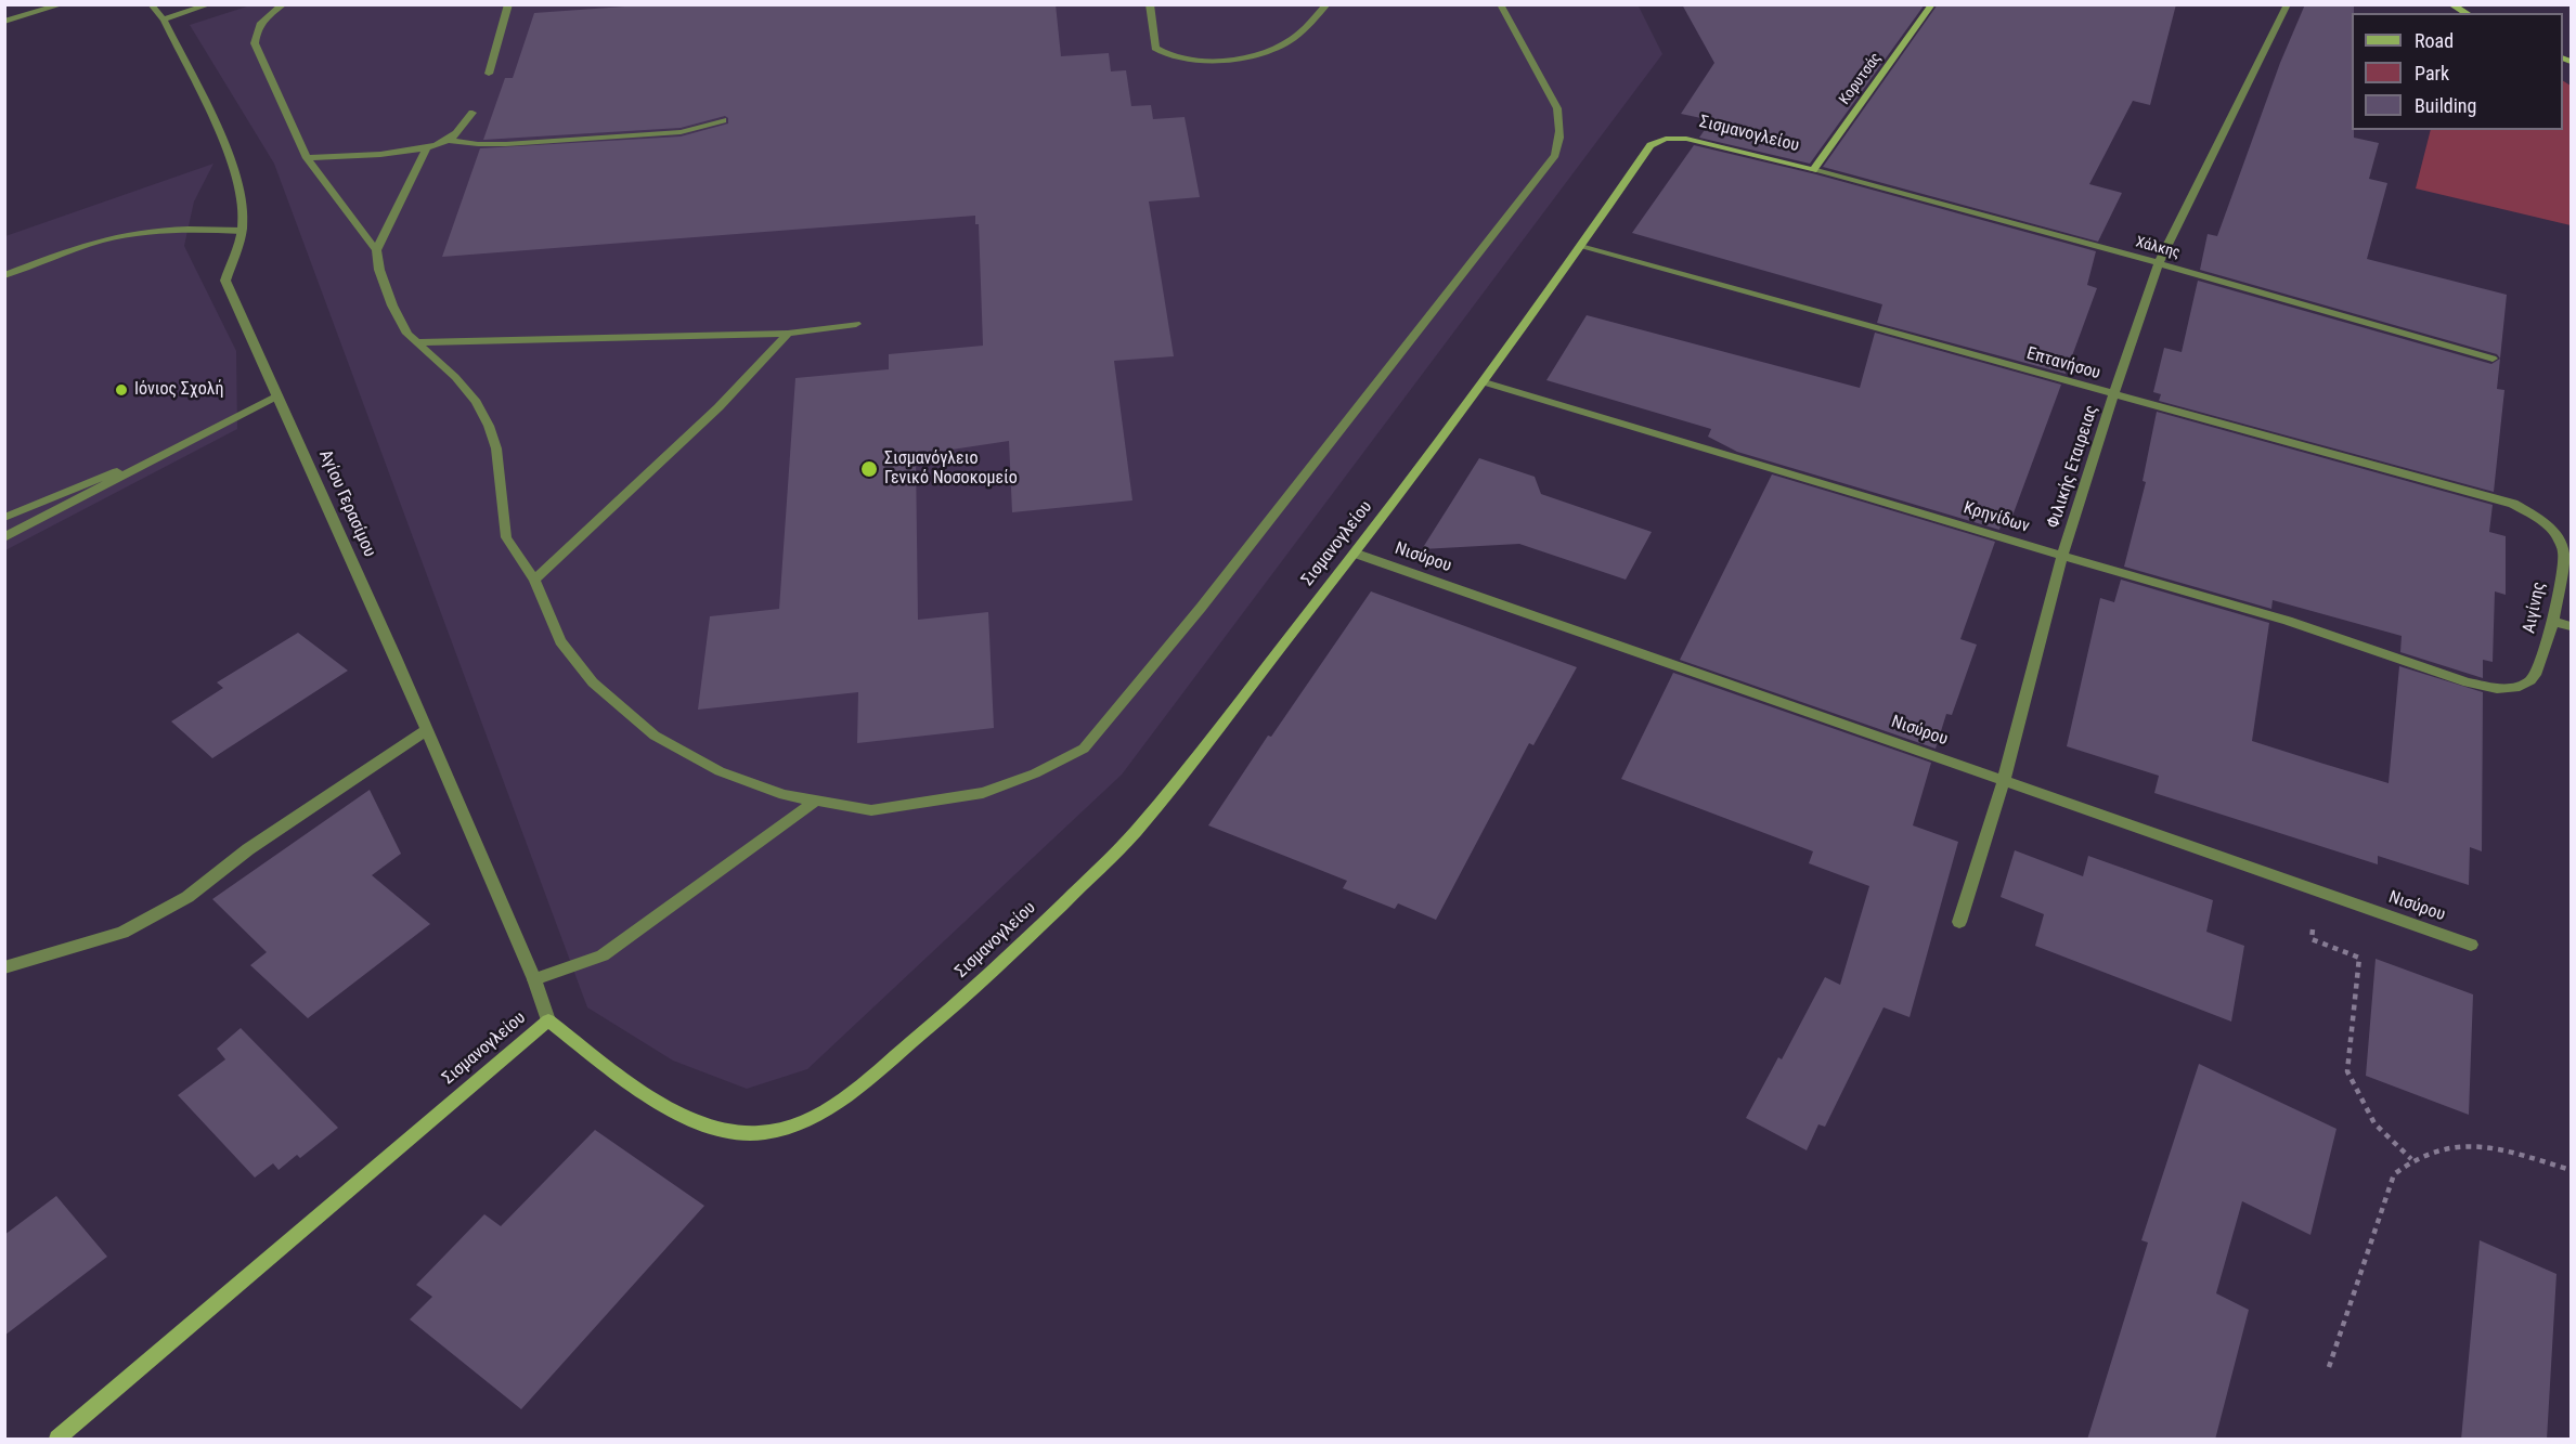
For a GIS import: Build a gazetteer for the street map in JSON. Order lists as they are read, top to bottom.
{
  "streets": {
    "street": [
      "Κορυτσάς",
      "Σισμανογλείου",
      "Χάλκης",
      "Επτανήσου",
      "Φιλικής Εταιρειας",
      "Αγίου Γερασίμου",
      "Κρηνίδων",
      "Νισύρου",
      "Αιγίνης"
    ]
  },
  "crossings": [
    ["Κορυτσάς", "Σισμανογλείου"],
    ["Κορυτσάς", "Χάλκης"],
    ["Σισμανογλείου", "Χάλκης"],
    ["Σισμανογλείου", "Επτανήσου"],
    ["Σισμανογλείου", "Αγίου Γερασίμου"],
    ["Σισμανογλείου", "Κρηνίδων"],
    ["Σισμανογλείου", "Νισύρου"],
    ["Χάλκης", "Φιλικής Εταιρειας"],
    ["Επτανήσου", "Φιλικής Εταιρειας"],
    ["Επτανήσου", "Αιγίνης"],
    ["Φιλικής Εταιρειας", "Κρηνίδων"],
    ["Φιλικής Εταιρειας", "Νισύρου"],
    ["Κρηνίδων", "Αιγίνης"]
  ],
  "places": ["Ιόνιος Σχολή", "Σισμανόγλειο Γενικό Νοσοκομείο"],
  "legend": ["Road", "Park", "Building"]
}
